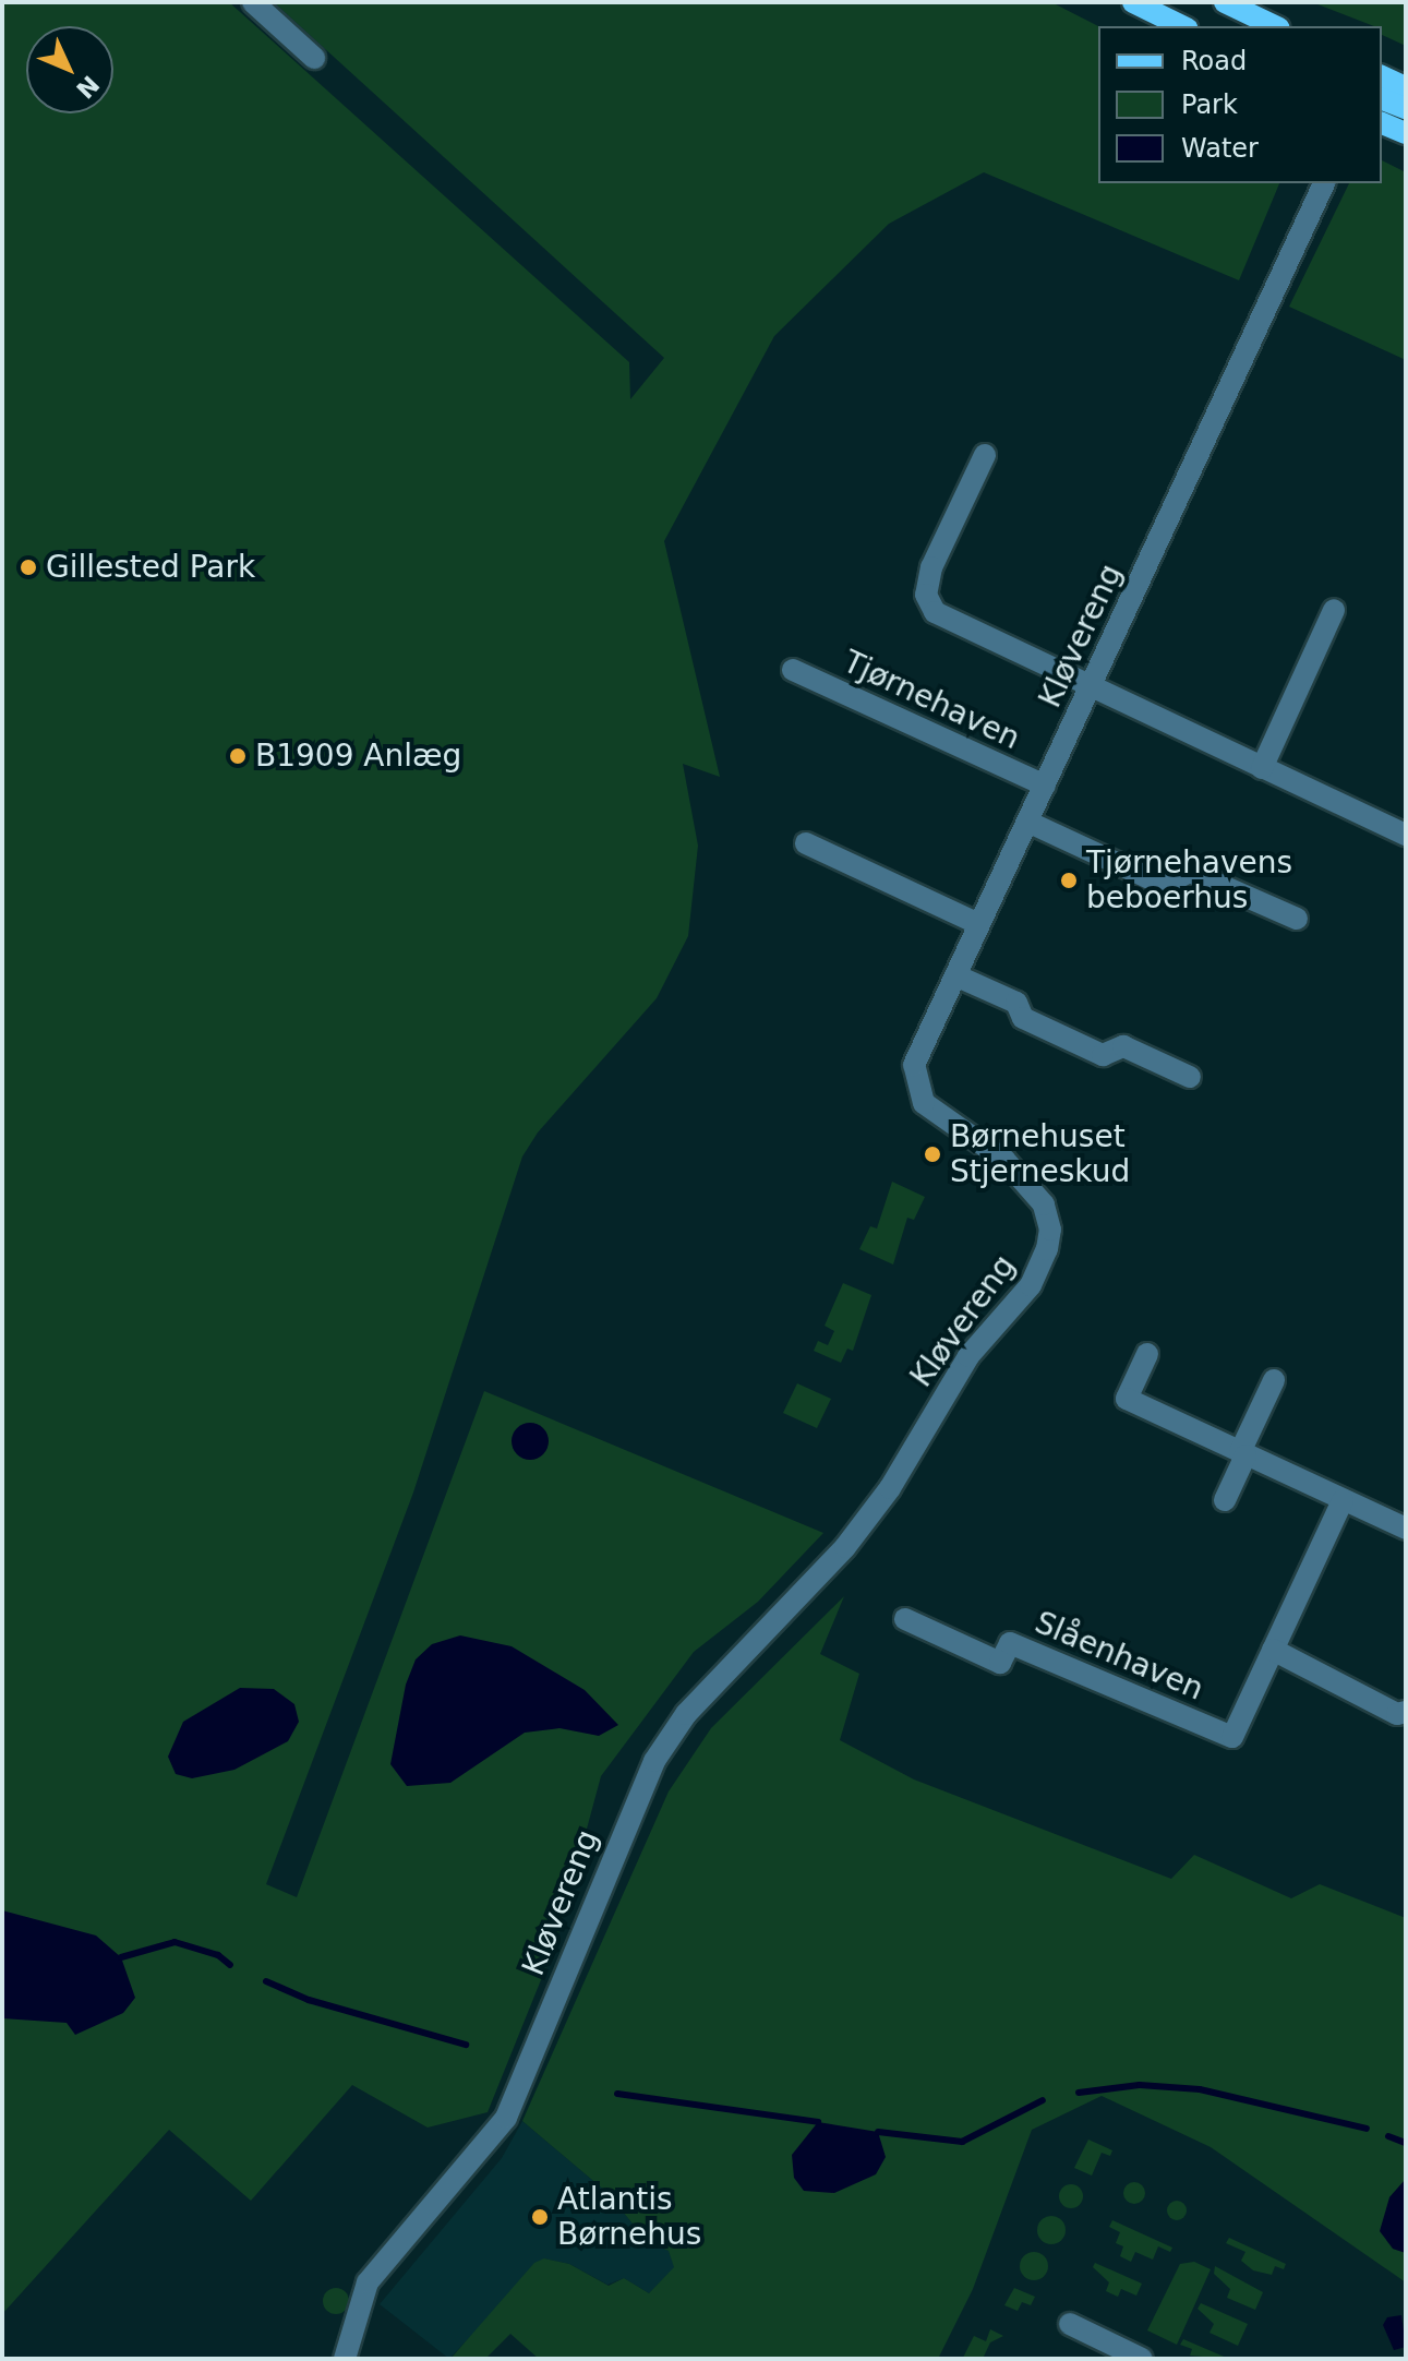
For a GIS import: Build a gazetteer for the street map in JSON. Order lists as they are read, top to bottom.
{
  "streets": {
    "street": ["Kløvereng", "Tjørnehaven", "Slåenhaven"]
  },
  "crossings": [
    ["Kløvereng", "Tjørnehaven"]
  ],
  "places": [
    "Gillested Park",
    "B1909 Anlæg",
    "Tjørnehavens beboerhus",
    "Børnehuset Stjerneskud",
    "Atlantis Børnehus"
  ],
  "legend": ["Road", "Park", "Water"],
  "north": "bottom right"
}
